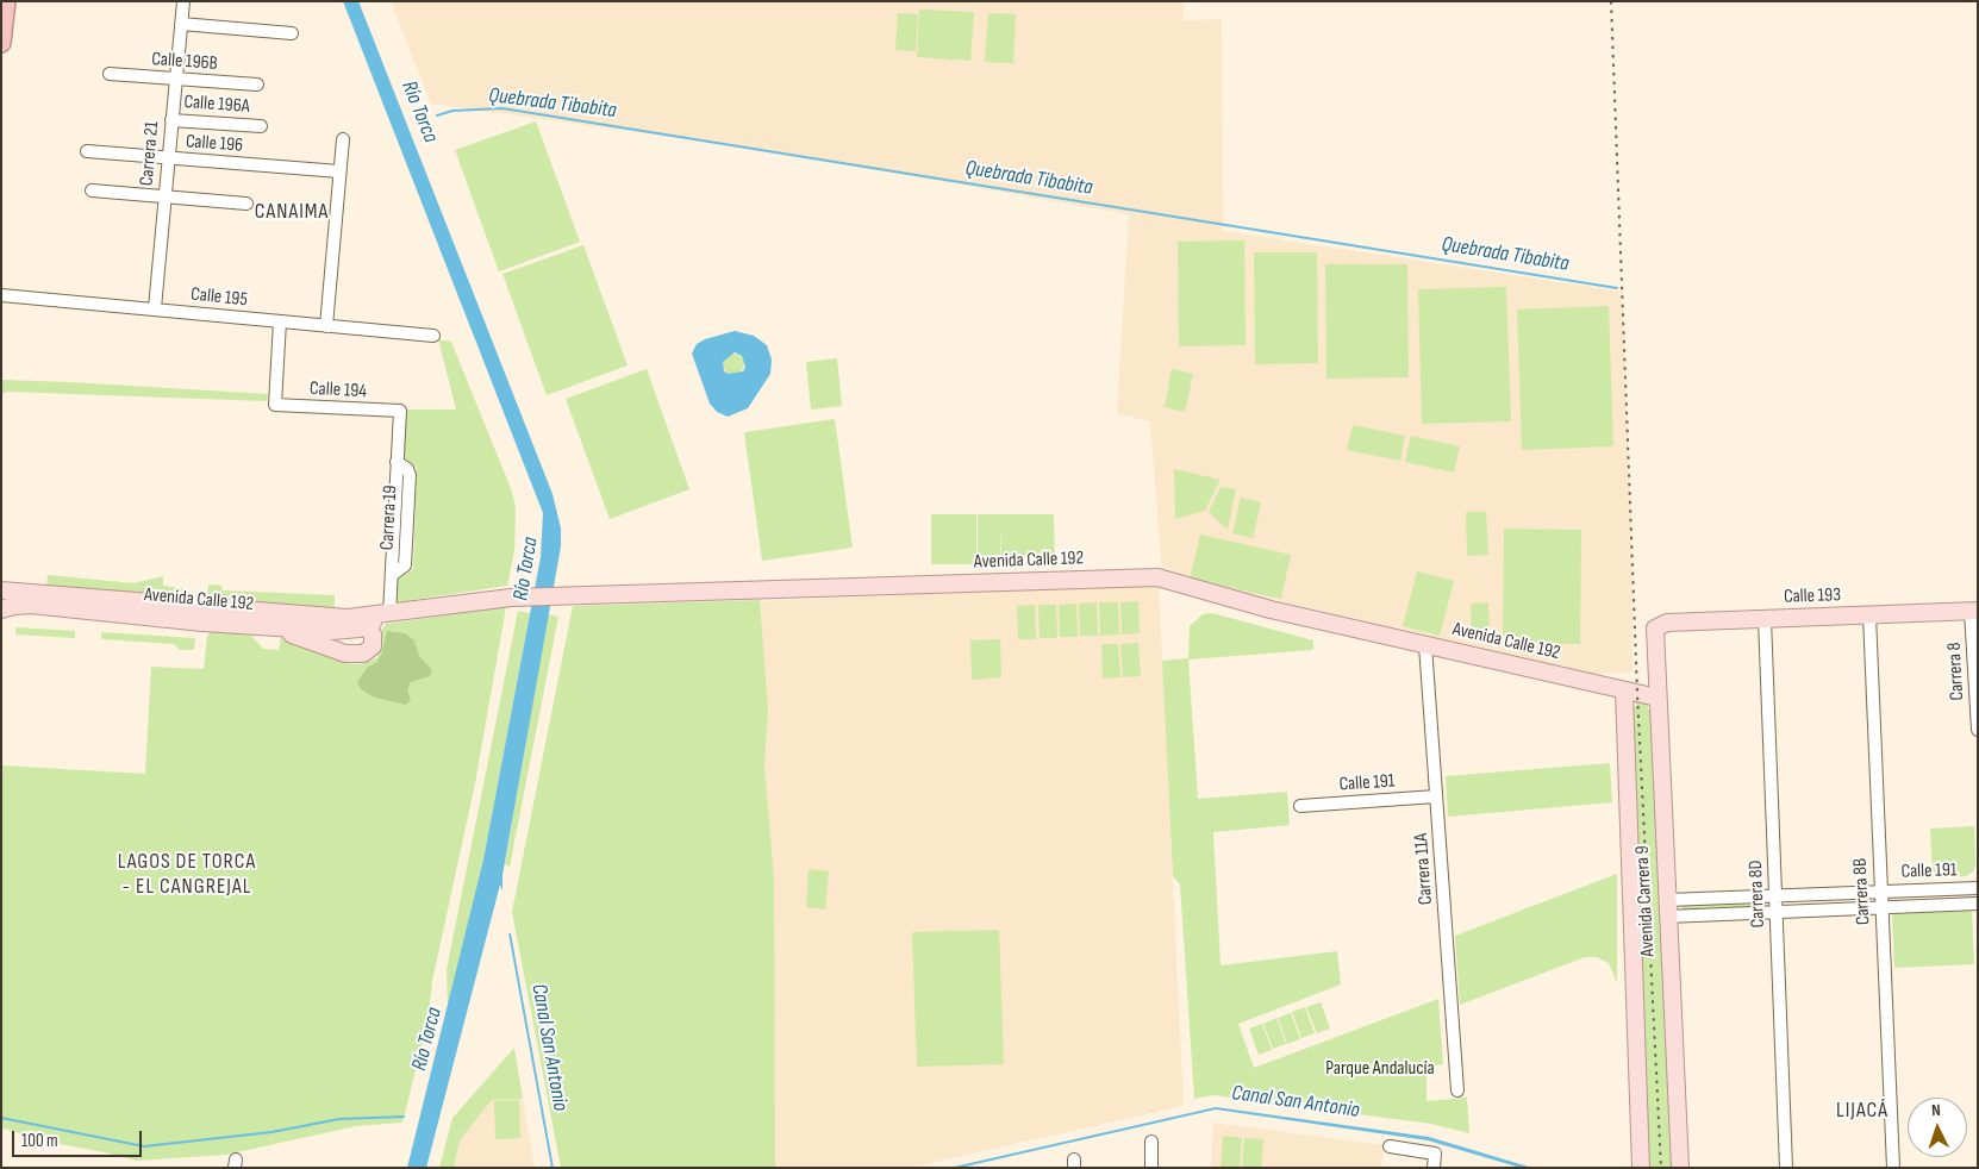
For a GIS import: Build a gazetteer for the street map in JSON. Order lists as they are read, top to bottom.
{
  "streets": {
    "main road": ["Avenida Calle 192", "Calle 193", "Avenida Carrera 9"],
    "street": [
      "Calle 196B",
      "Calle 196A",
      "Calle 196",
      "Carrera 21",
      "Calle 195",
      "Calle 194",
      "Carrera 19",
      "Carrera 8",
      "Calle 191",
      "Carrera 11A",
      "Carrera 8B",
      "Carrera 8D"
    ]
  },
  "crossings": [
    ["Calle 196B", "Carrera 21"],
    ["Calle 196A", "Carrera 21"],
    ["Calle 196", "Carrera 21"],
    ["Carrera 21", "Calle 195"],
    ["Calle 195", "Calle 194"],
    ["Calle 194", "Carrera 19"],
    ["Carrera 19", "Avenida Calle 192"],
    ["Avenida Calle 192", "Carrera 11A"],
    ["Avenida Calle 192", "Avenida Carrera 9"],
    ["Calle 193", "Carrera 8"],
    ["Calle 193", "Carrera 8B"],
    ["Calle 193", "Carrera 8D"],
    ["Calle 193", "Avenida Carrera 9"],
    ["Calle 191", "Carrera 11A"],
    ["Calle 191", "Carrera 8B"],
    ["Calle 191", "Carrera 8D"],
    ["Calle 191", "Avenida Carrera 9"]
  ],
  "districts": ["CANAIMA", "LAGOS DE TORCA - EL CANGREJAL", "LIJACÁ"],
  "water": ["Quebrada Tibabita", "Río Torca", "Canal San Antonio"],
  "parks": ["Parque Andalucía"],
  "scale_bar": "100 m",
  "north": "top"
}
